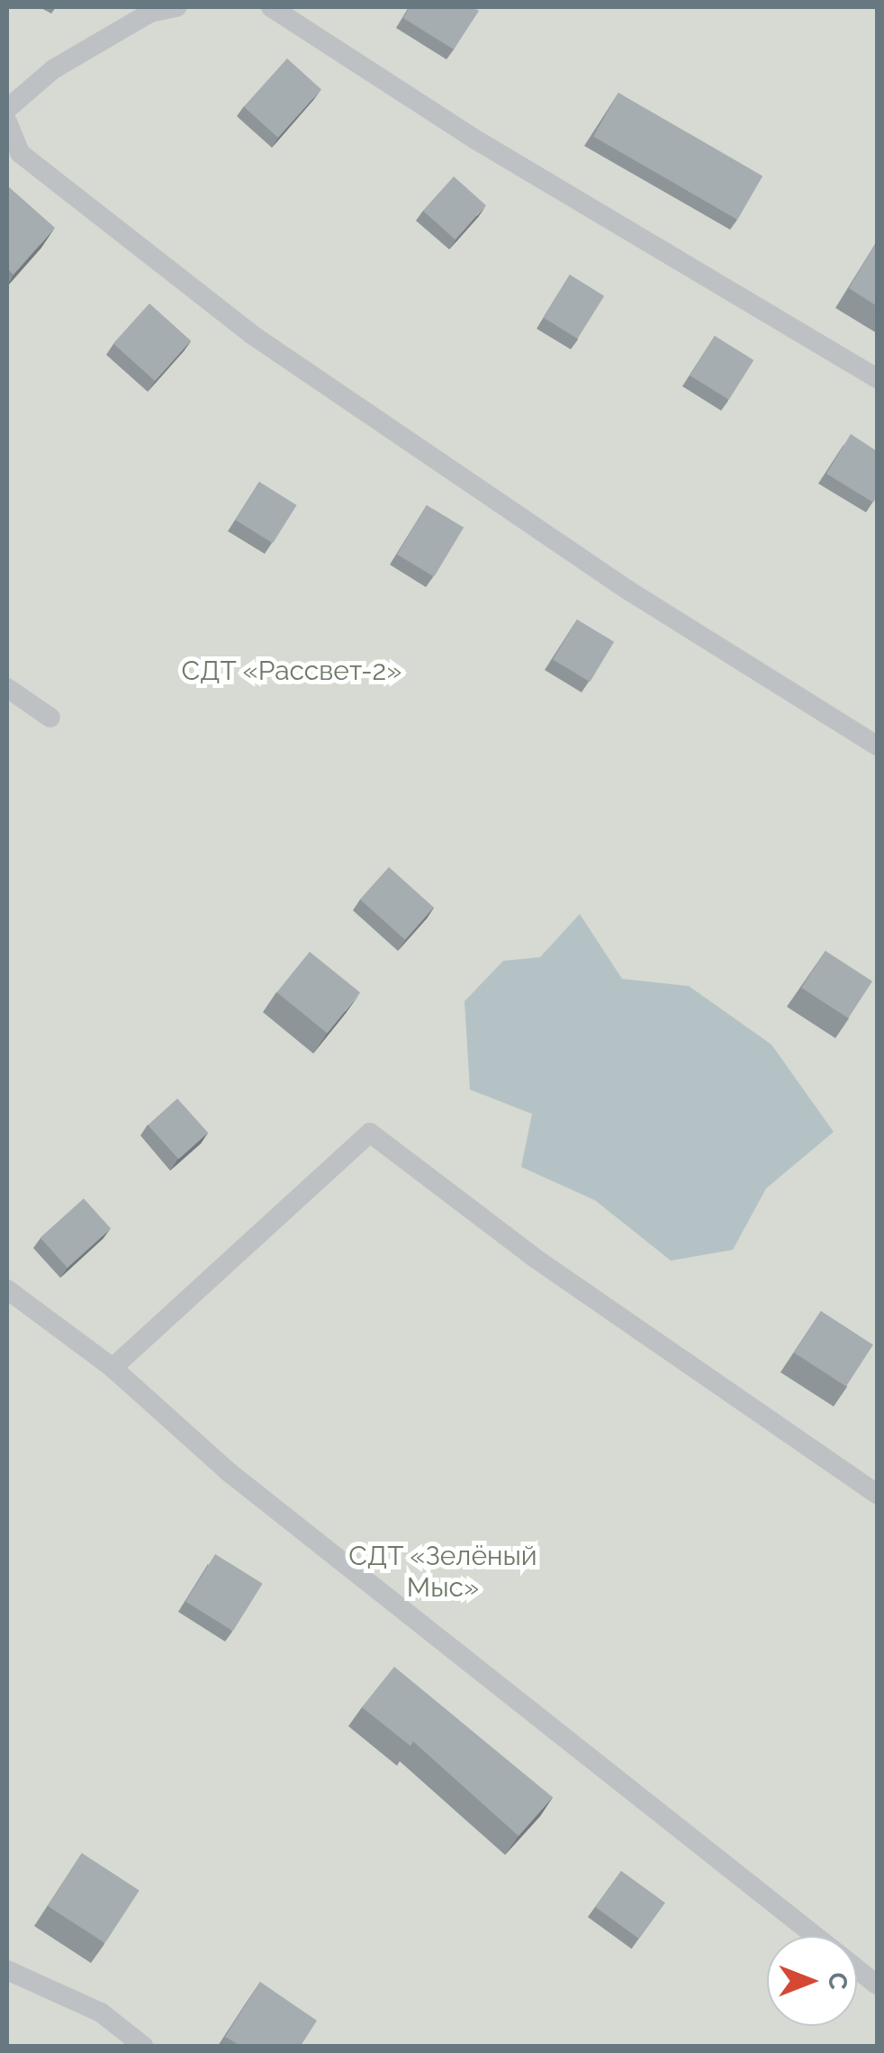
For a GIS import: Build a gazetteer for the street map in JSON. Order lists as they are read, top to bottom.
{
  "parks": ["СДТ «Рассвет-2»", "СДТ «Зелёный Мыс»"],
  "north": "right"
}
